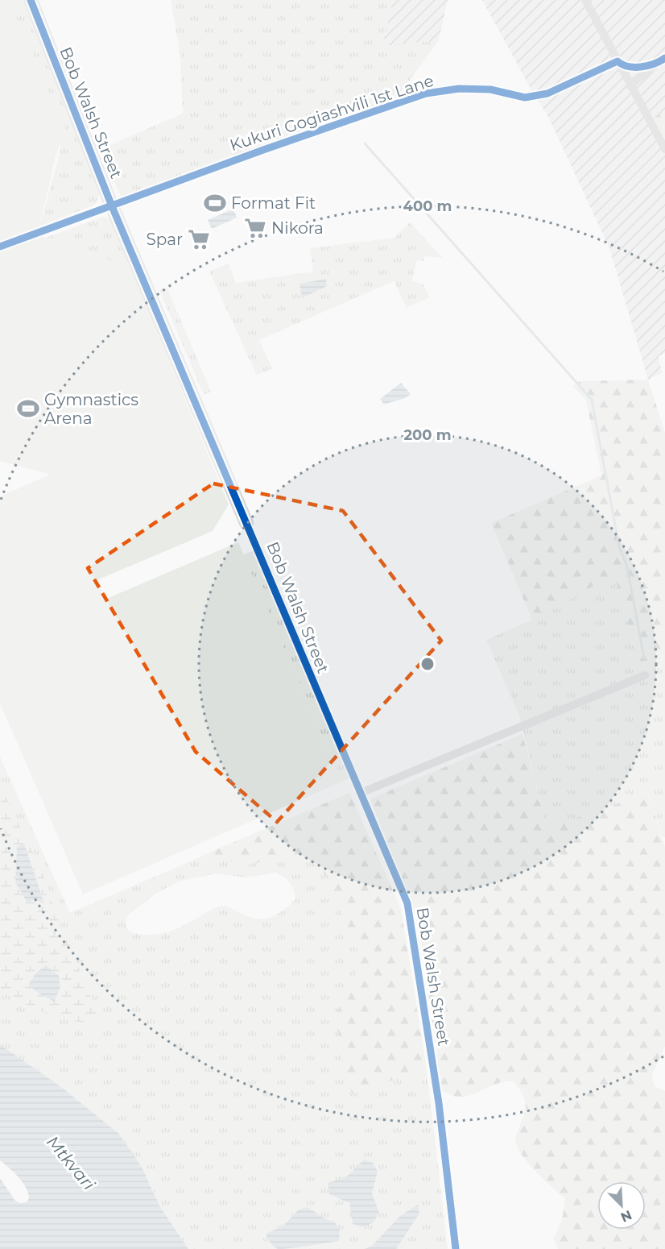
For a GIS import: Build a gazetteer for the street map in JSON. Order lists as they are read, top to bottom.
{
  "streets": {
    "street": ["Bob Walsh Street", "Kukuri Gogiashvili 1st Lane"]
  },
  "crossings": [
    ["Bob Walsh Street", "Kukuri Gogiashvili 1st Lane"]
  ],
  "water": ["Mtkvari"],
  "places": {
    "sports": ["Format Fit", "Gymnastics Arena"],
    "supermarket": ["Nikora", "Spar"]
  },
  "north": "bottom right",
  "rings": ["400 m", "200 m"]
}
